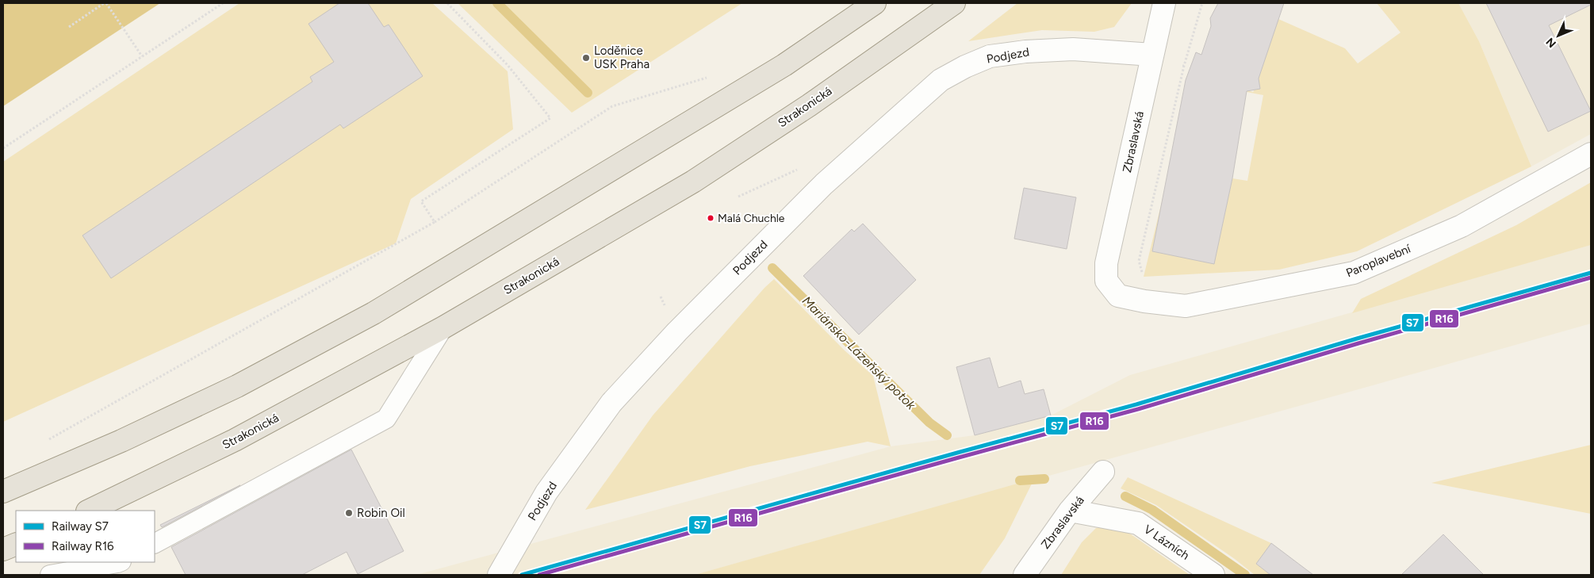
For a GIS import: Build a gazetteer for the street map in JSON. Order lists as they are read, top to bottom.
{
  "streets": {
    "main road": ["Strakonická"],
    "street": [
      "Podjezd",
      "Zbraslavská",
      "Paroplavební",
      "V Lázních"
    ]
  },
  "crossings": [
    ["Podjezd", "Zbraslavská"],
    ["Zbraslavská", "Paroplavební"],
    ["Zbraslavská", "V Lázních"]
  ],
  "water": ["Mariánsko-Lázeňský potok"],
  "places": ["Loděnice USK Praha", "Malá Chuchle", "Robin Oil"],
  "lines": ["rail line S7", "rail line R16"],
  "legend": ["Railway S7", "Railway R16"],
  "north": "bottom left"
}
